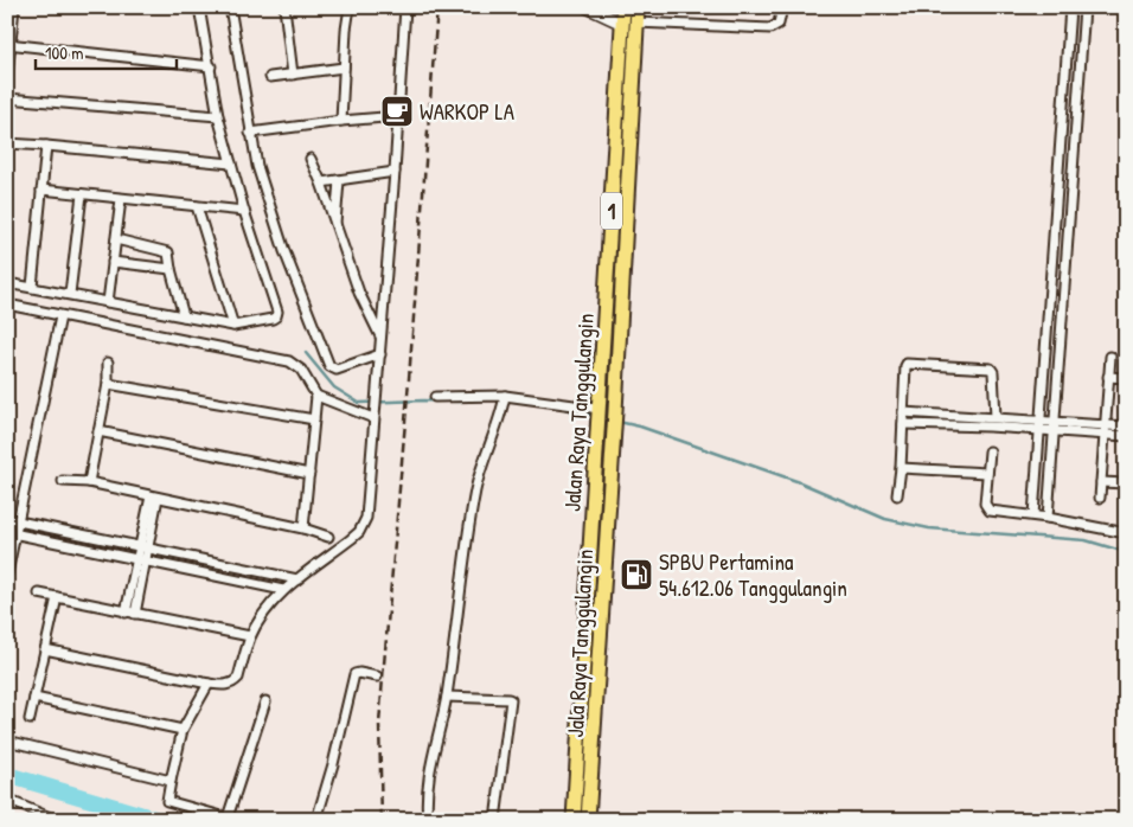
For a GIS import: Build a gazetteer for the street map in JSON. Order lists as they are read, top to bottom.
{
  "streets": {
    "highway": ["1", "Jalan Raya Tanggulangin", "Jala Raya Tanggulangin"]
  },
  "crossings": [
    ["Jalan Raya Tanggulangin", "Jala Raya Tanggulangin"]
  ],
  "places": {
    "cafe": ["WARKOP LA"],
    "fuel station": ["SPBU Pertamina 54.612.06 Tanggulangin"]
  },
  "scale_bar": "100 m"
}
